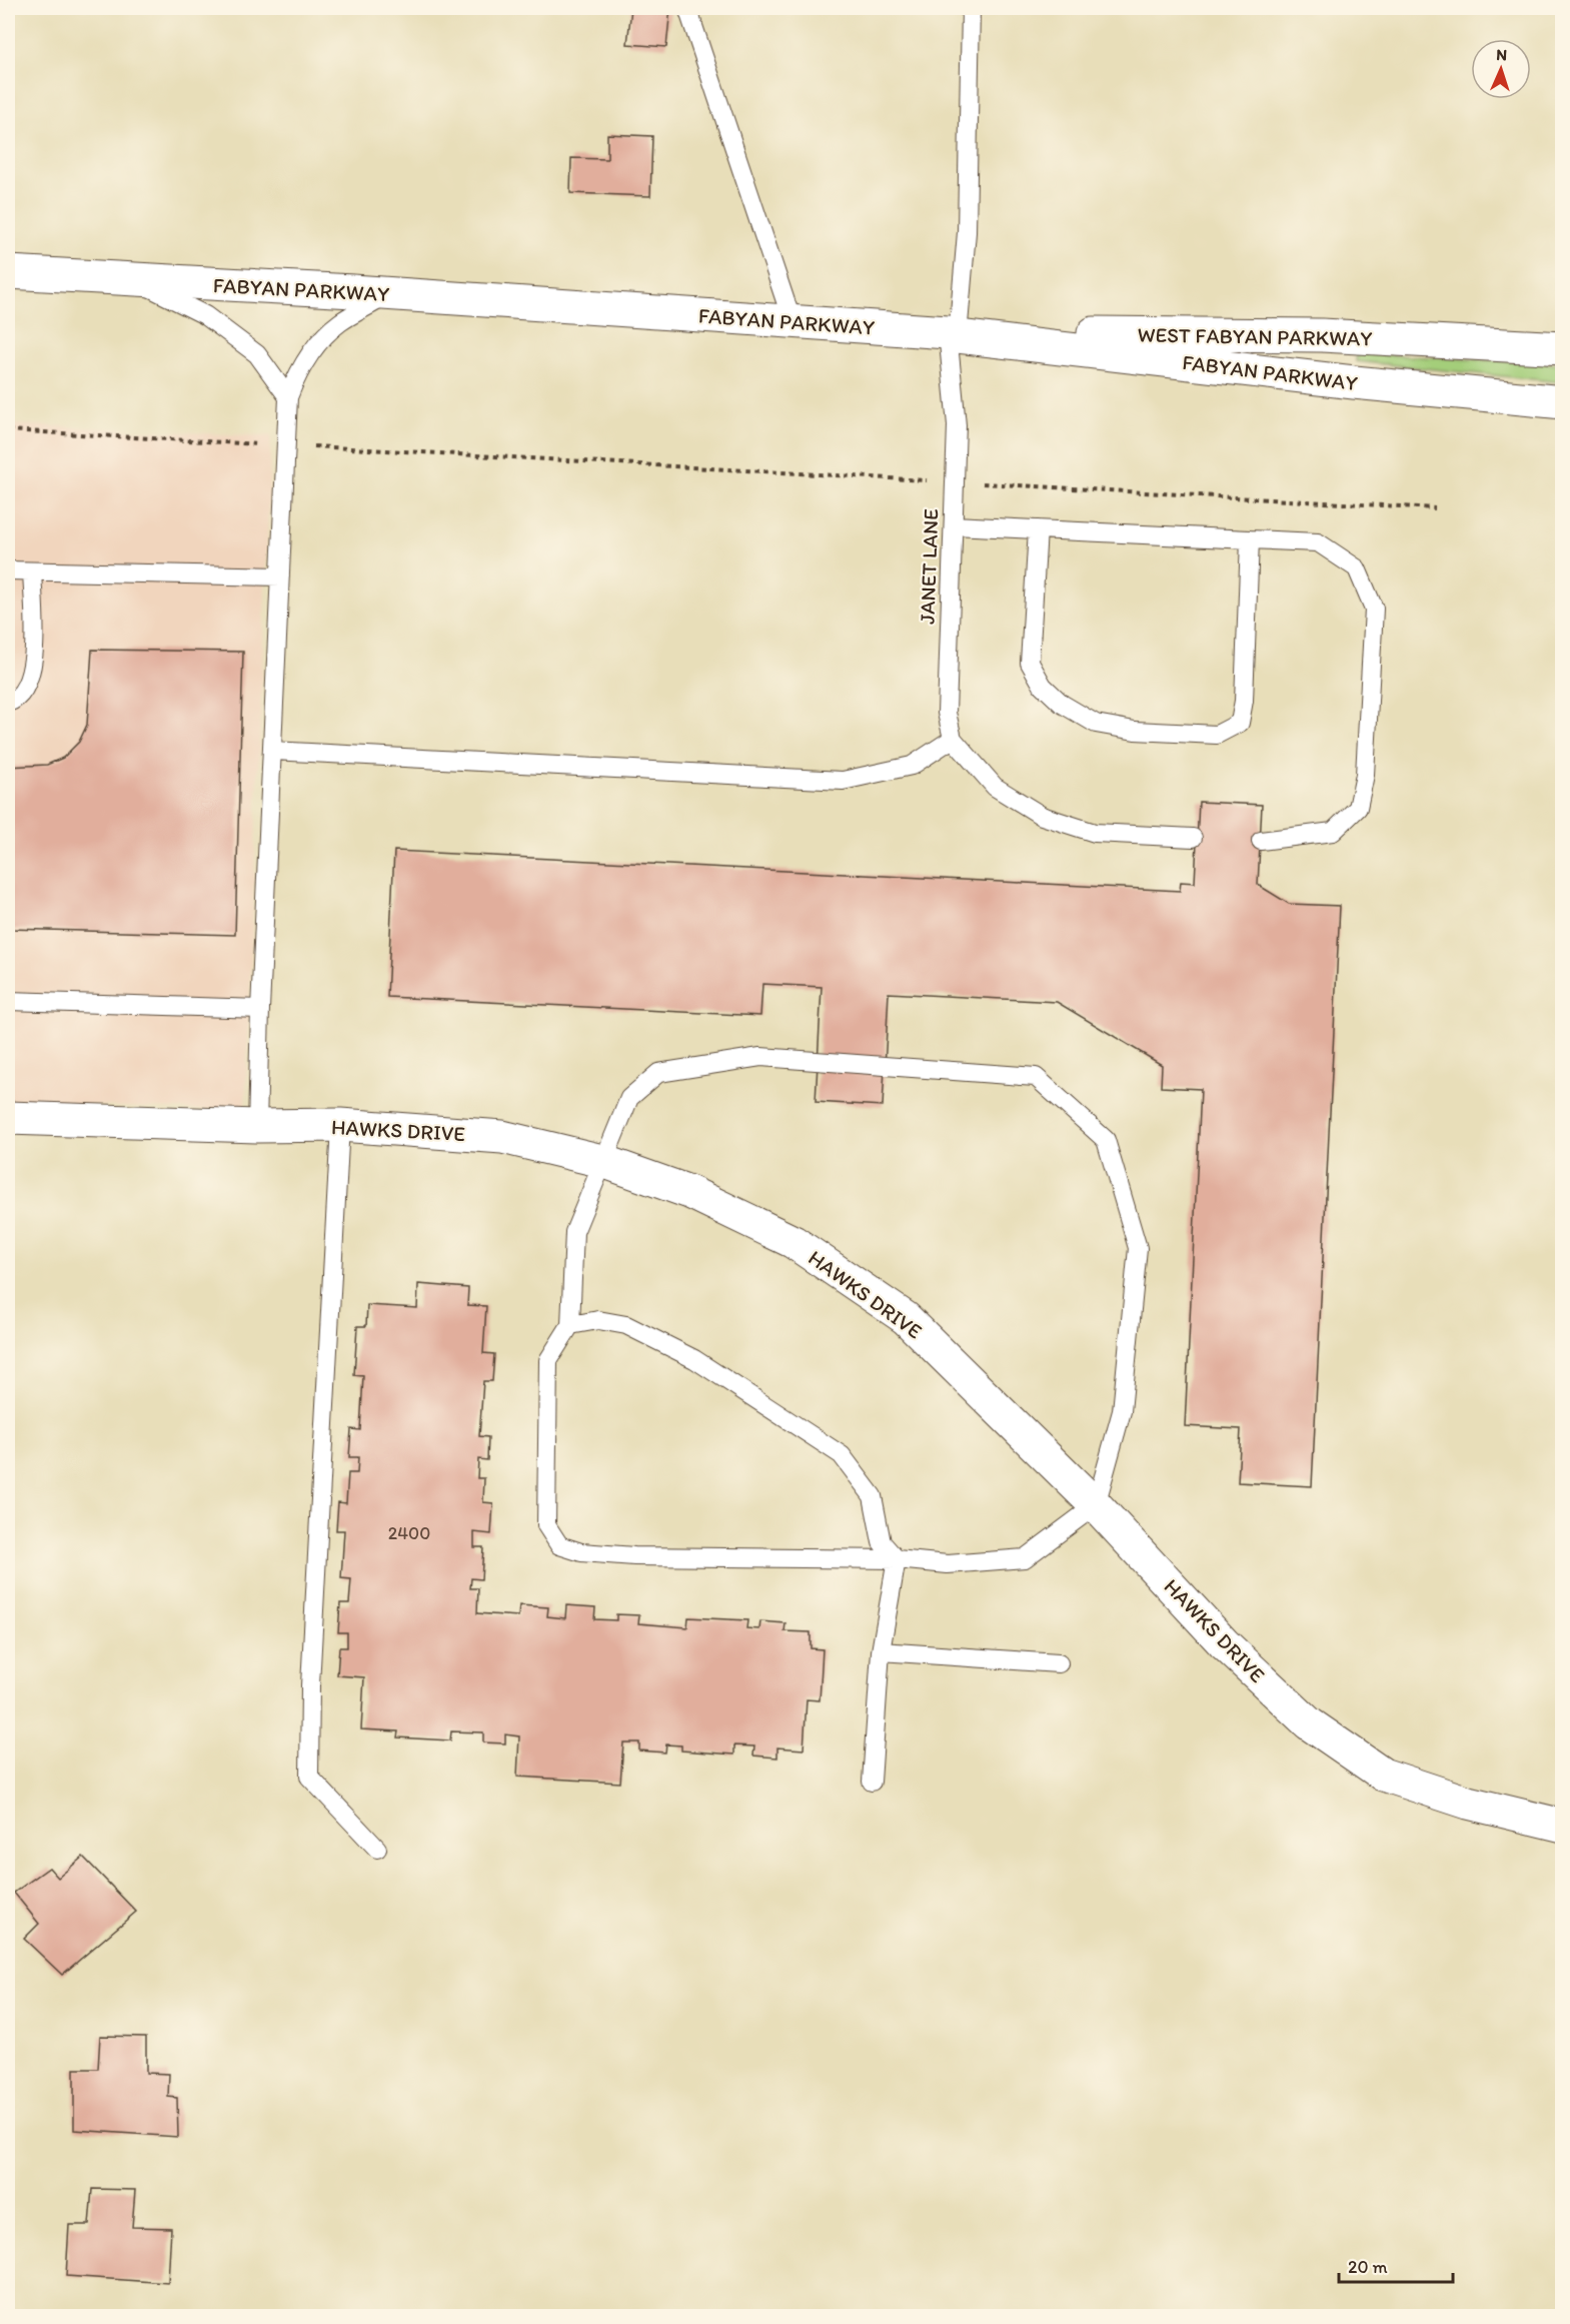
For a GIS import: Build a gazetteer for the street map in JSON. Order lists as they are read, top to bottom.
{
  "streets": {
    "main road": ["FABYAN PARKWAY", "WEST FABYAN PARKWAY", "HAWKS DRIVE"],
    "lane": ["JANET LANE"]
  },
  "crossings": [
    ["FABYAN PARKWAY", "WEST FABYAN PARKWAY"],
    ["FABYAN PARKWAY", "JANET LANE"],
    ["WEST FABYAN PARKWAY", "JANET LANE"]
  ],
  "house_numbers": ["2400"],
  "scale_bar": "20 m",
  "north": "top"
}
